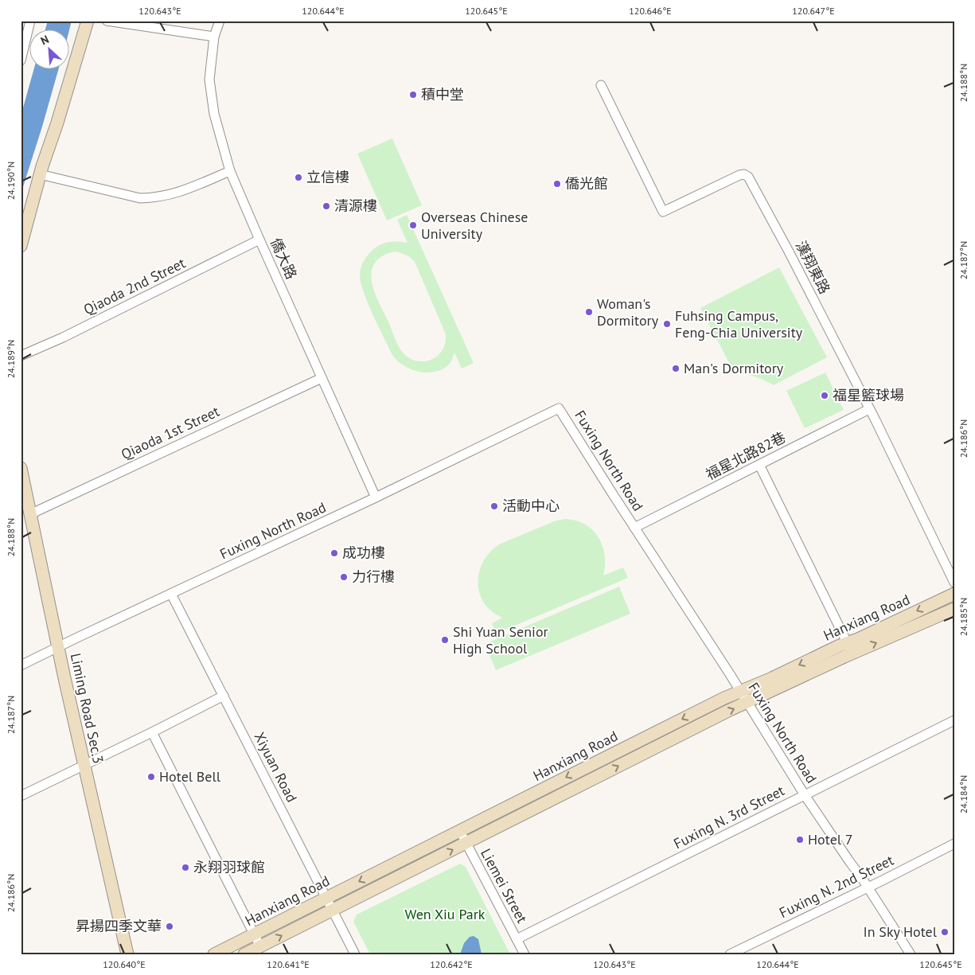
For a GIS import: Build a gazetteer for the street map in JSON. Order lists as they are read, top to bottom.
{
  "streets": {
    "street": [
      "僑大路",
      "漢翔東路",
      "Qiaoda 2nd Street",
      "Qiaoda 1st Street",
      "福星北路82巷",
      "Fuxing North Road",
      "Hanxiang Road",
      "Liming Road Sec.3",
      "Xiyuan Road",
      "Fuxing N. 3rd Street",
      "Liemei Street",
      "Fuxing N. 2nd Street"
    ]
  },
  "crossings": [
    ["僑大路", "Qiaoda 2nd Street"],
    ["僑大路", "Qiaoda 1st Street"],
    ["僑大路", "Fuxing North Road"],
    ["漢翔東路", "福星北路82巷"],
    ["Qiaoda 1st Street", "Liming Road Sec.3"],
    ["福星北路82巷", "Fuxing North Road"],
    ["Fuxing North Road", "Hanxiang Road"],
    ["Fuxing North Road", "Liming Road Sec.3"],
    ["Fuxing North Road", "Xiyuan Road"],
    ["Fuxing North Road", "Fuxing N. 3rd Street"],
    ["Fuxing North Road", "Fuxing N. 2nd Street"],
    ["Hanxiang Road", "Xiyuan Road"],
    ["Hanxiang Road", "Liemei Street"],
    ["Fuxing N. 3rd Street", "Liemei Street"]
  ],
  "parks": ["Wen Xiu Park"],
  "places": [
    "積中堂",
    "立信樓",
    "僑光館",
    "清源樓",
    "Overseas Chinese University",
    "Woman's Dormitory",
    "Fuhsing Campus, Feng-Chia University",
    "Man's Dormitory",
    "福星籃球場",
    "活動中心",
    "成功樓",
    "力行樓",
    "Shi Yuan Senior High School",
    "Hotel Bell",
    "Hotel 7",
    "永翔羽球館",
    "昇揚四季文華",
    "In Sky Hotel"
  ],
  "north": "top left",
  "coordinates": [
    "120.643°E",
    "120.644°E",
    "120.645°E",
    "120.646°E",
    "120.647°E",
    "24.188°N",
    "24.190°N",
    "24.187°N",
    "24.189°N",
    "24.186°N",
    "24.185°N",
    "24.184°N",
    "120.640°E",
    "120.641°E",
    "120.642°E"
  ]
}
